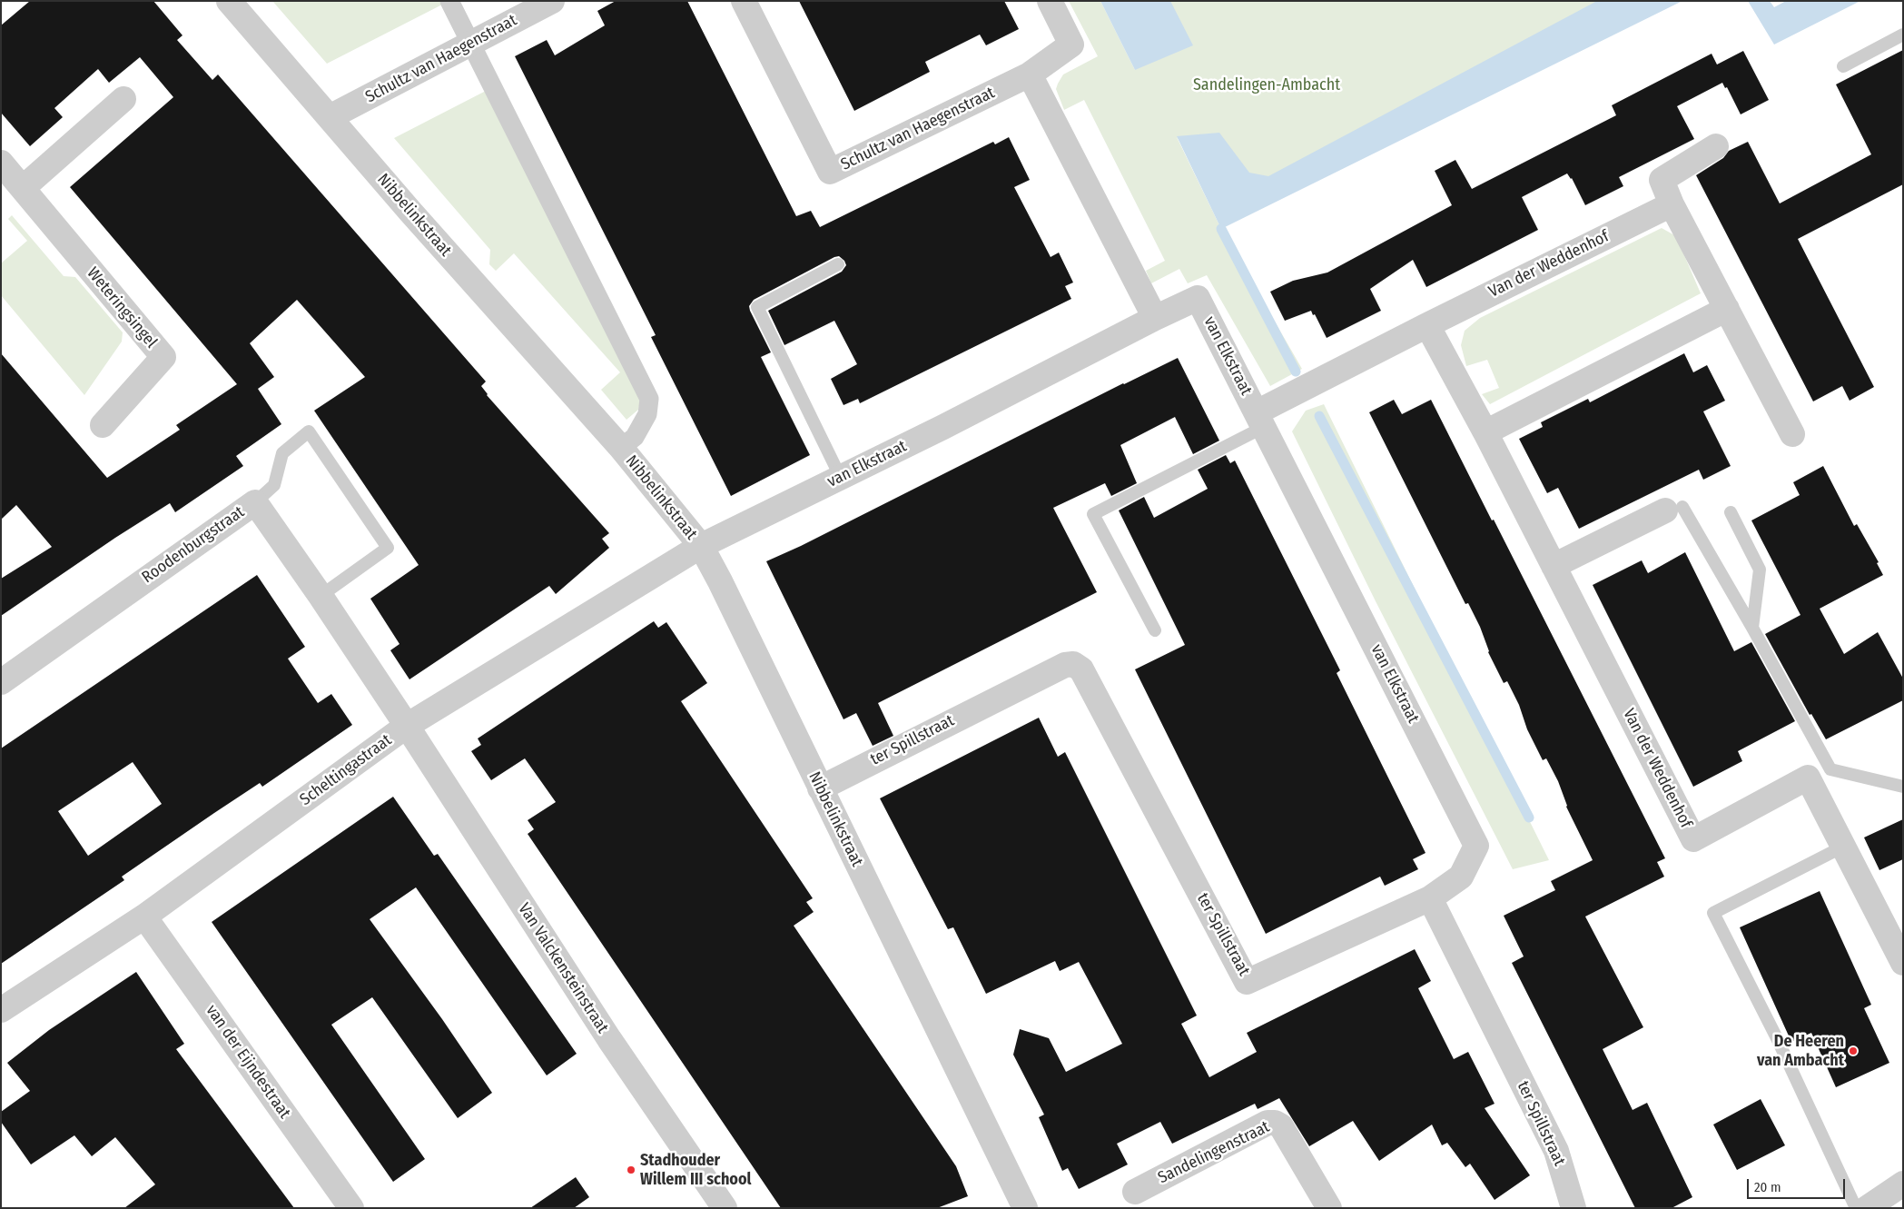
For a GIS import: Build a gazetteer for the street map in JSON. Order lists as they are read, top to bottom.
{
  "streets": {
    "street": [
      "Schultz van Haegenstraat",
      "Nibbelinkstraat",
      "Van der Weddenhof",
      "Weteringsingel",
      "van Elkstraat",
      "Roodenburgstraat",
      "ter Spillstraat",
      "Scheltingastraat",
      "Van Valckensteinstraat",
      "van der Eijndestraat",
      "Sandelingenstraat"
    ]
  },
  "crossings": [
    ["Schultz van Haegenstraat", "Nibbelinkstraat"],
    ["Nibbelinkstraat", "van Elkstraat"],
    ["Nibbelinkstraat", "ter Spillstraat"],
    ["Nibbelinkstraat", "Scheltingastraat"],
    ["Van der Weddenhof", "van Elkstraat"],
    ["van Elkstraat", "ter Spillstraat"],
    ["van Elkstraat", "Scheltingastraat"],
    ["Roodenburgstraat", "Scheltingastraat"],
    ["Roodenburgstraat", "Van Valckensteinstraat"],
    ["Scheltingastraat", "Van Valckensteinstraat"],
    ["Scheltingastraat", "van der Eijndestraat"]
  ],
  "parks": ["Sandelingen-Ambacht"],
  "places": ["De Heeren van Ambacht", "Stadhouder Willem III school"],
  "scale_bar": "20 m"
}
